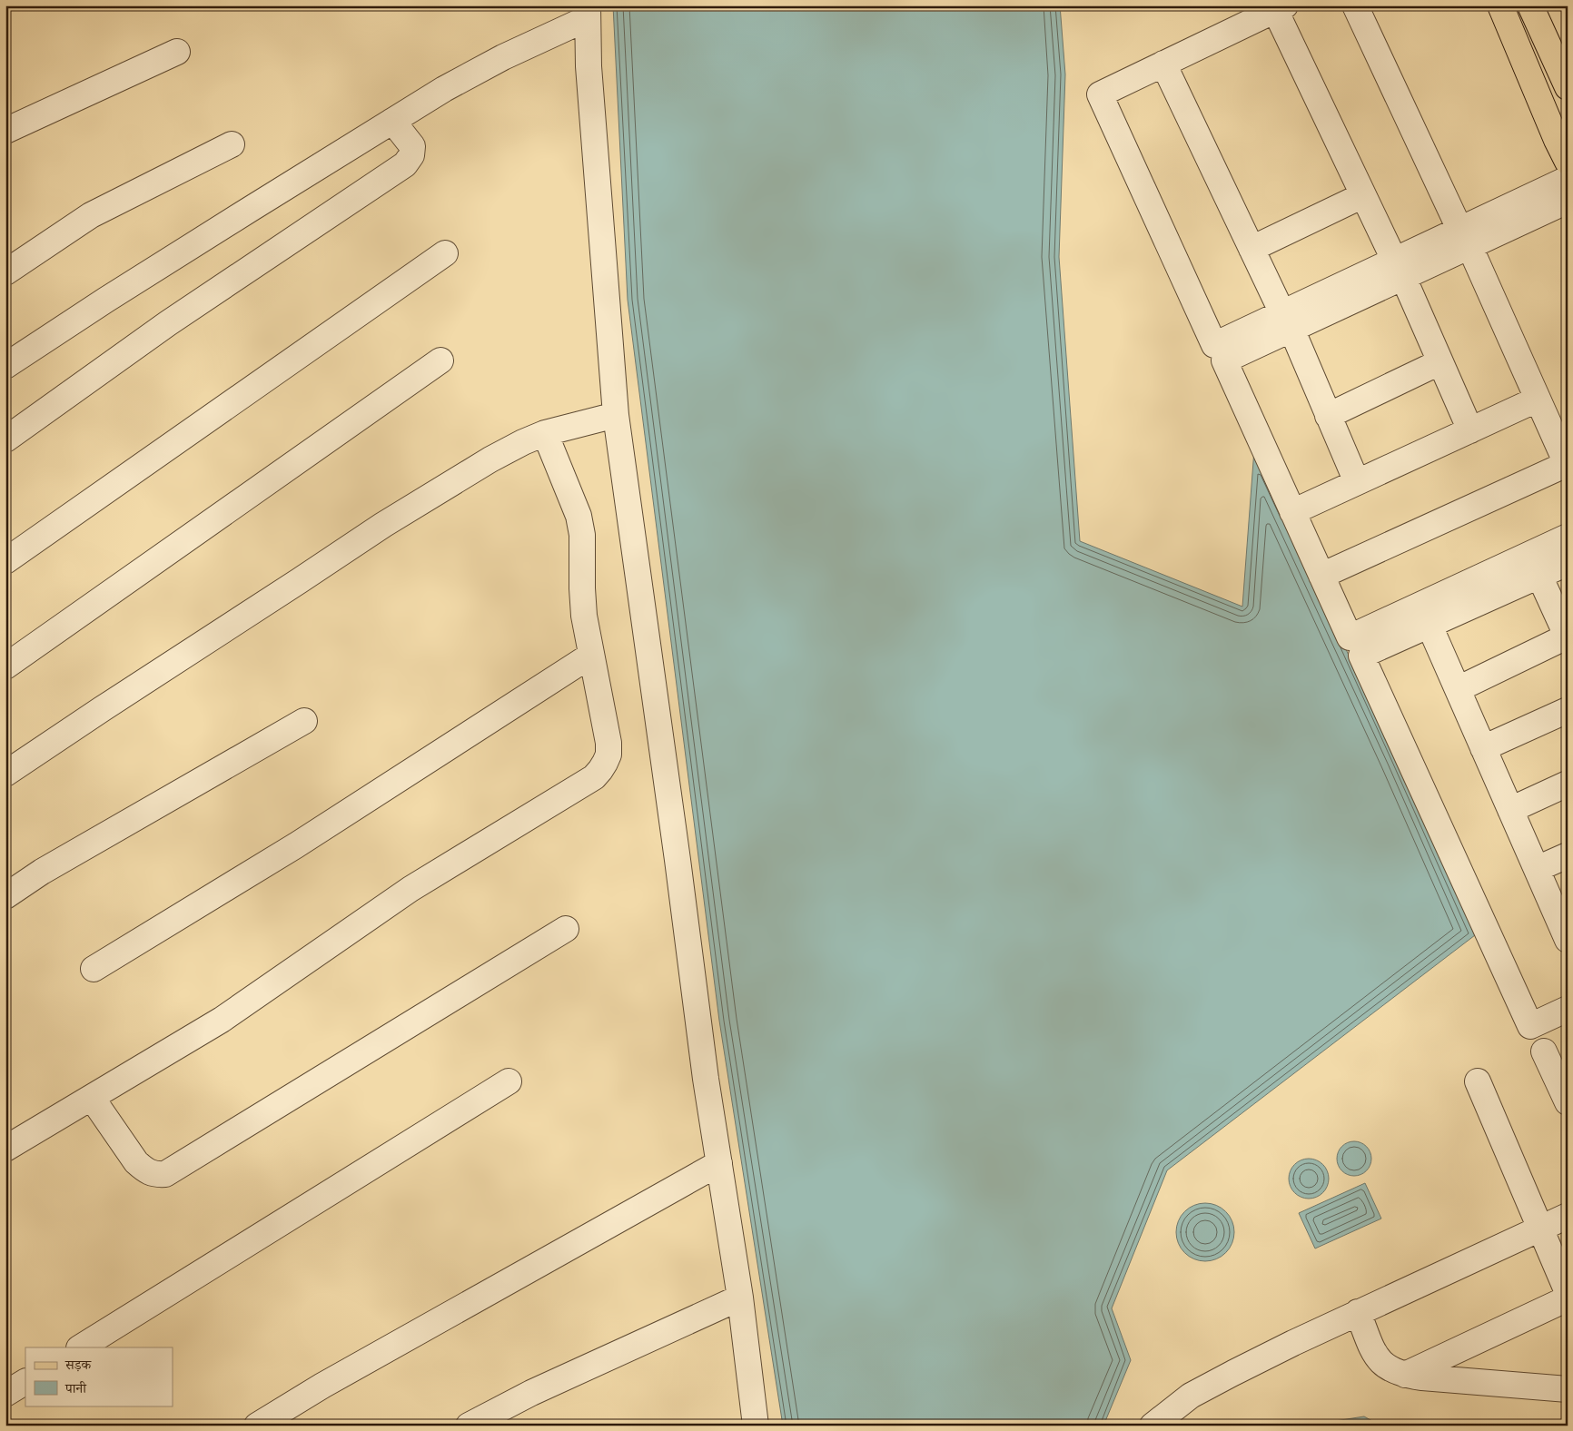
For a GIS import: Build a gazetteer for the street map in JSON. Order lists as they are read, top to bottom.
{
  "legend": ["सड़क", "पानी"]
}
